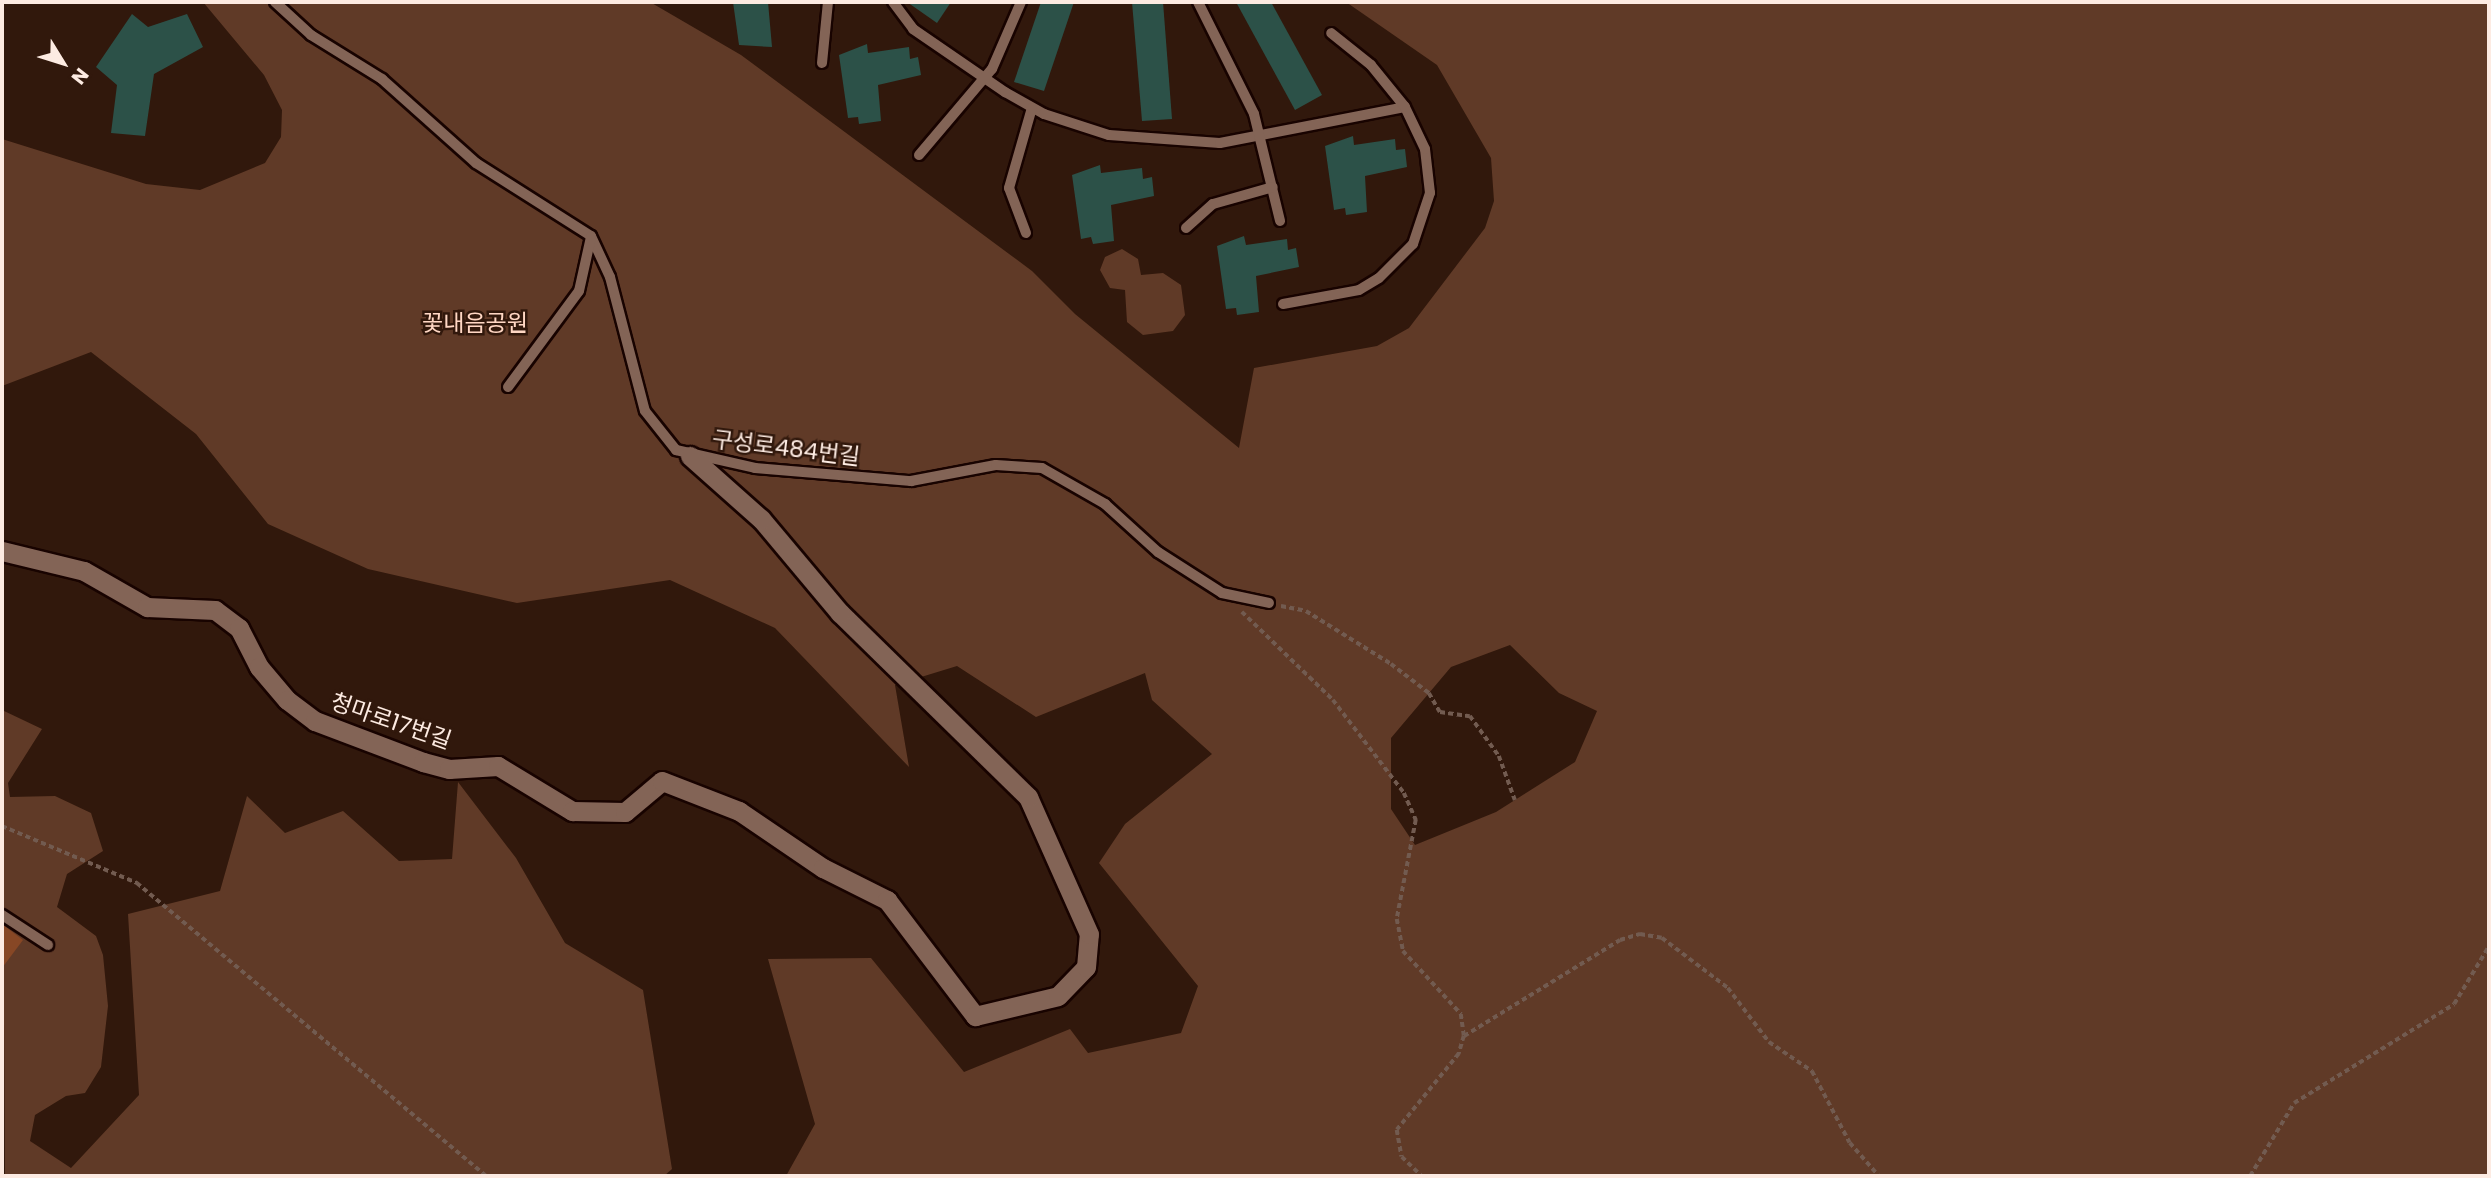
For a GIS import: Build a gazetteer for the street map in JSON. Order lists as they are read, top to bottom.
{
  "streets": {
    "street": ["청마로17번길"],
    "lane": ["구성로484번길"]
  },
  "crossings": [
    ["구성로484번길", "청마로17번길"]
  ],
  "parks": ["꽃내음공원"],
  "north": "bottom right"
}
